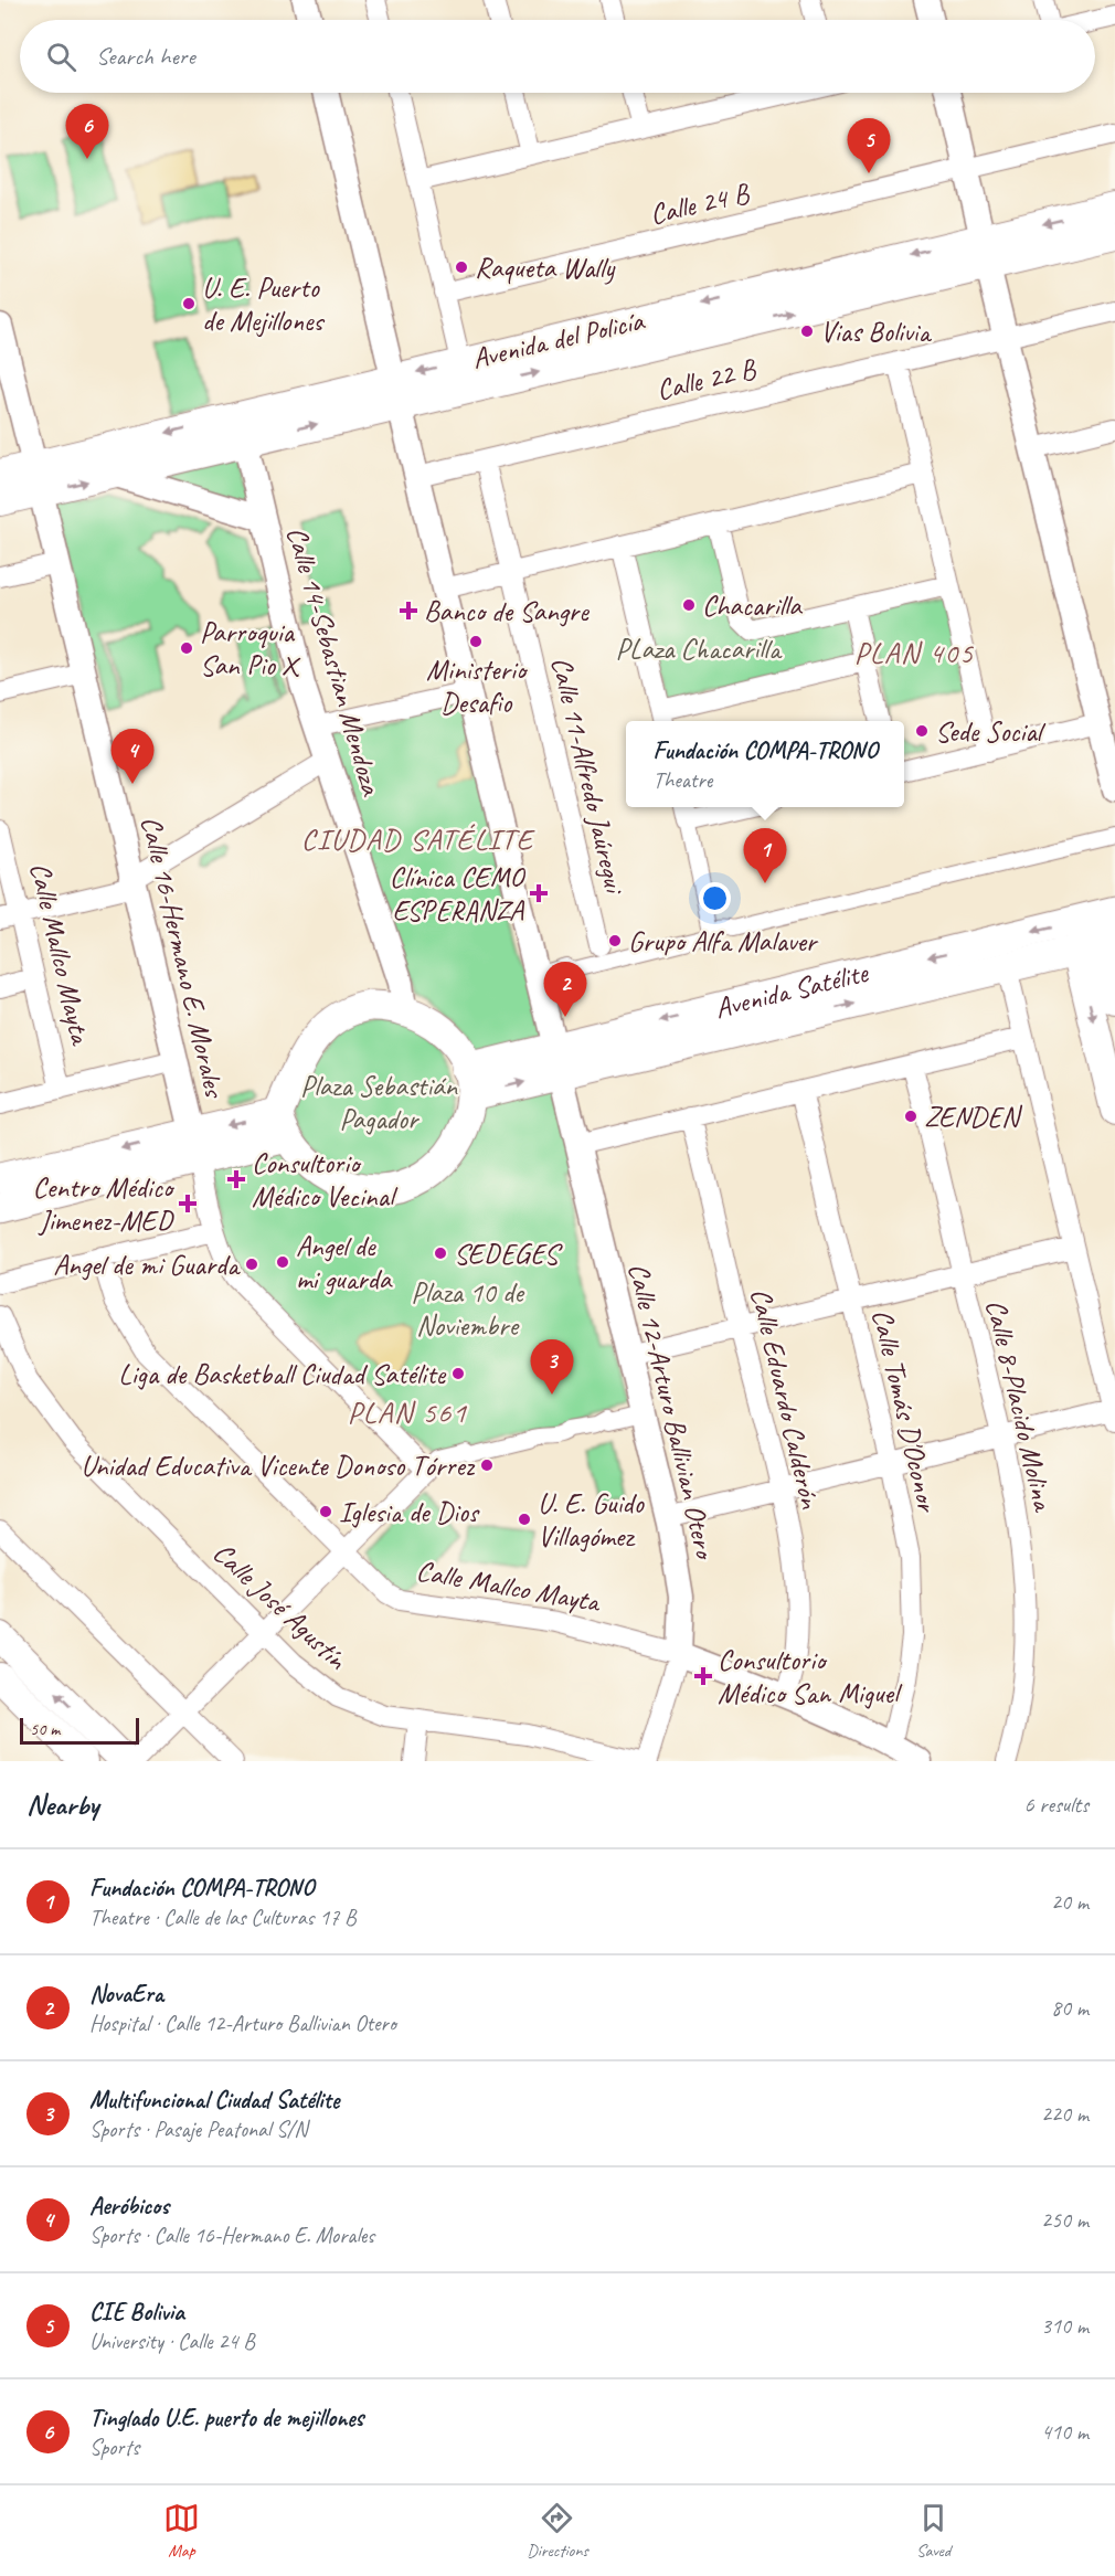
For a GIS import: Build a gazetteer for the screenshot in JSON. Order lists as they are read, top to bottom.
{
  "streets": {
    "main road": ["Avenida del Policía", "Avenida Satélite"],
    "street": [
      "Calle 24 B",
      "Calle 22 B",
      "Calle 14-Sebastian Mendoza",
      "Calle 11-Alfredo Jaúregui",
      "Calle Mallco Mayta",
      "Calle 16-Hermano E. Morales",
      "Calle Eduardo Calderón",
      "Calle 8-Placido Molina",
      "Calle 12-Arturo Ballivian Otero",
      "Calle Tomás D'Oconor",
      "Calle José Agustín"
    ]
  },
  "crossings": [
    ["Avenida del Policía", "Calle 14-Sebastian Mendoza"],
    ["Avenida del Policía", "Calle 16-Hermano E. Morales"],
    ["Avenida del Policía", "Calle 12-Arturo Ballivian Otero"],
    ["Calle 22 B", "Calle 11-Alfredo Jaúregui"],
    ["Calle 22 B", "Calle 12-Arturo Ballivian Otero"],
    ["Calle 14-Sebastian Mendoza", "Avenida Satélite"],
    ["Calle Mallco Mayta", "Calle Eduardo Calderón"],
    ["Calle Mallco Mayta", "Calle 12-Arturo Ballivian Otero"],
    ["Calle Mallco Mayta", "Calle Tomás D'Oconor"],
    ["Avenida Satélite", "Calle 12-Arturo Ballivian Otero"]
  ],
  "districts": ["PLAN 405", "CIUDAD SATÉLITE", "PLAN 561"],
  "parks": ["PLaza Chacarilla", "Plaza Sebastián Pagador", "Plaza 10 de Noviembre"],
  "places": {
    "other": [
      "Raqueta Wally",
      "U. E. Puerto de Mejillones",
      "Vias Bolivia",
      "Chacarilla",
      "Ministerio Desafio",
      "Parroquia San Pio X",
      "Sede Social",
      "Grupo Alfa Malaver",
      "ZENDEN",
      "SEDEGES",
      "Angel de mi guarda",
      "Angel de mi Guarda",
      "Liga de Basketball Ciudad Satélite",
      "Unidad Educativa Vicente Donoso Tórrez",
      "Iglesia de Dios",
      "U. E. Guido Villagómez"
    ],
    "health": [
      "Banco de Sangre",
      "Clínica CEMO ESPERANZA",
      "Consultorio Médico Vecinal",
      "Centro Médico Jimenez-MED",
      "Consultorio Médico San Miguel"
    ]
  },
  "scale_bar": "50 m",
  "page": {
    "search": "Search here",
    "pins": [
      "6",
      "5",
      "4",
      "1",
      "2",
      "3"
    ],
    "popup": ["Fundación COMPA-TRONO", "Theatre"],
    "scale": "50 m",
    "heading": ["Nearby", "6 results"],
    "list": [
      {
        "mark": "1",
        "name": "Fundación COMPA-TRONO",
        "note": "Theatre · Calle de las Culturas 17 B",
        "value": "20 m"
      },
      {
        "mark": "2",
        "name": "NovaEra",
        "note": "Hospital · Calle 12-Arturo Ballivian Otero",
        "value": "80 m"
      },
      {
        "mark": "3",
        "name": "Multifuncional Ciudad Satélite",
        "note": "Sports · Pasaje Peatonal S/N",
        "value": "220 m"
      },
      {
        "mark": "4",
        "name": "Aeróbicos",
        "note": "Sports · Calle 16-Hermano E. Morales",
        "value": "250 m"
      },
      {
        "mark": "5",
        "name": "CIE Bolivia",
        "note": "University · Calle 24 B",
        "value": "310 m"
      },
      {
        "mark": "6",
        "name": "Tinglado U.E. puerto de mejillones",
        "note": "Sports",
        "value": "410 m"
      }
    ],
    "nav": ["Map", "Directions", "Saved"]
  }
}
